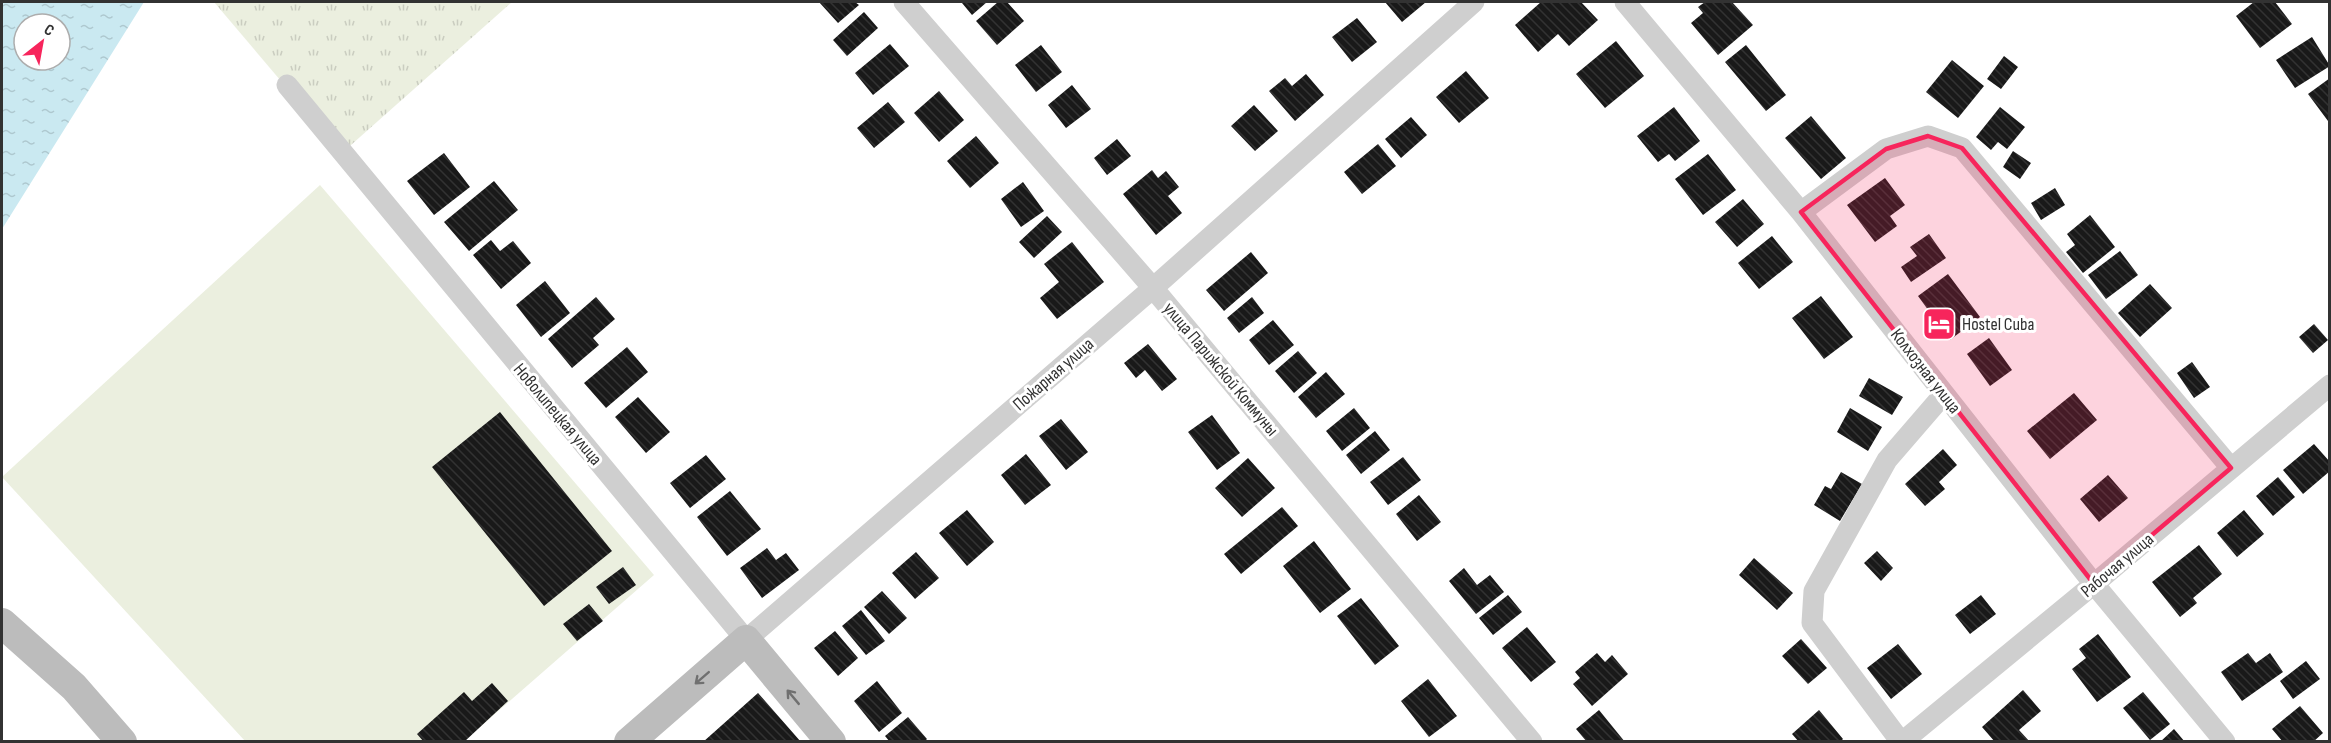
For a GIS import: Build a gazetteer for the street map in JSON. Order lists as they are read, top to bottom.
{
  "streets": {
    "street": [
      "улица Парижской Коммуны",
      "Колхозная улица",
      "Пожарная улица",
      "Новолипецкая улица",
      "Рабочая улица"
    ]
  },
  "crossings": [
    ["улица Парижской Коммуны", "Пожарная улица"],
    ["Колхозная улица", "Рабочая улица"],
    ["Пожарная улица", "Новолипецкая улица"]
  ],
  "places": {
    "hotel": ["Hostel Cuba"]
  },
  "north": "top right"
}
